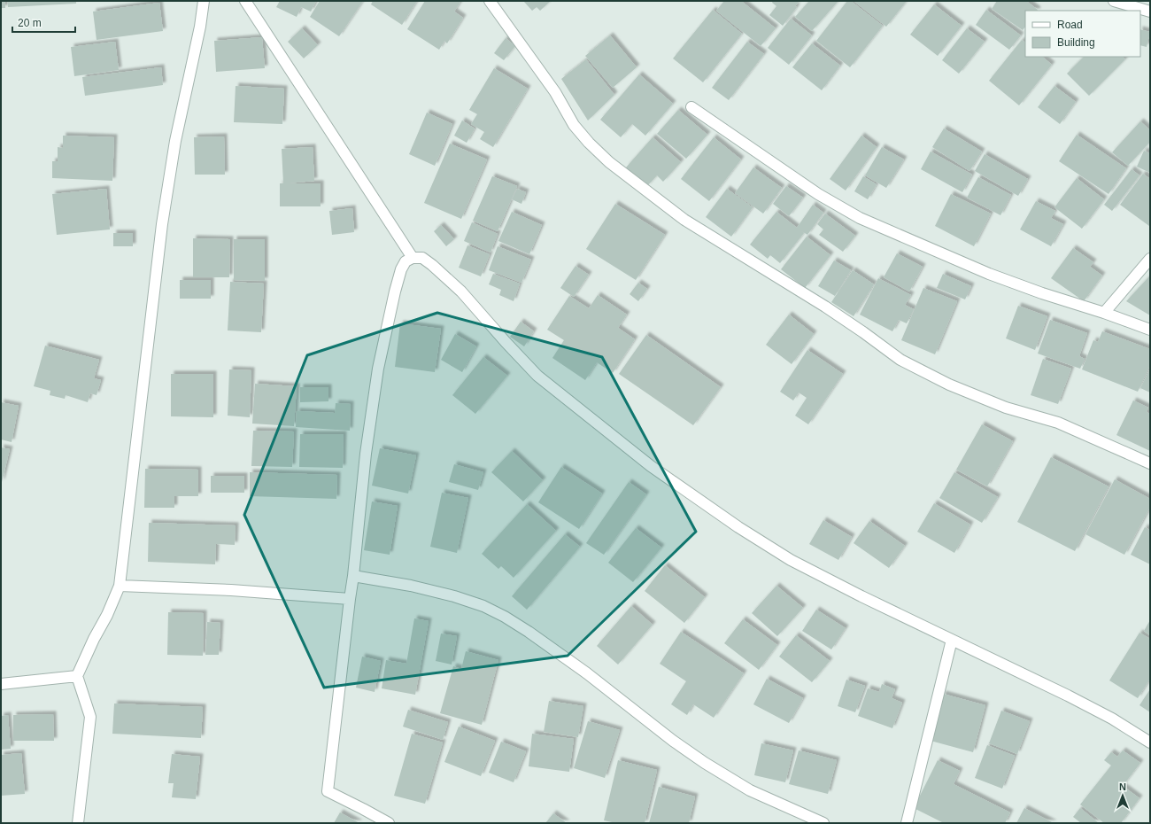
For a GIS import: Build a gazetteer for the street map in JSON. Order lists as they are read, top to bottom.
{
  "legend": ["Road", "Building"],
  "scale_bar": "20 m",
  "north": "top"
}
